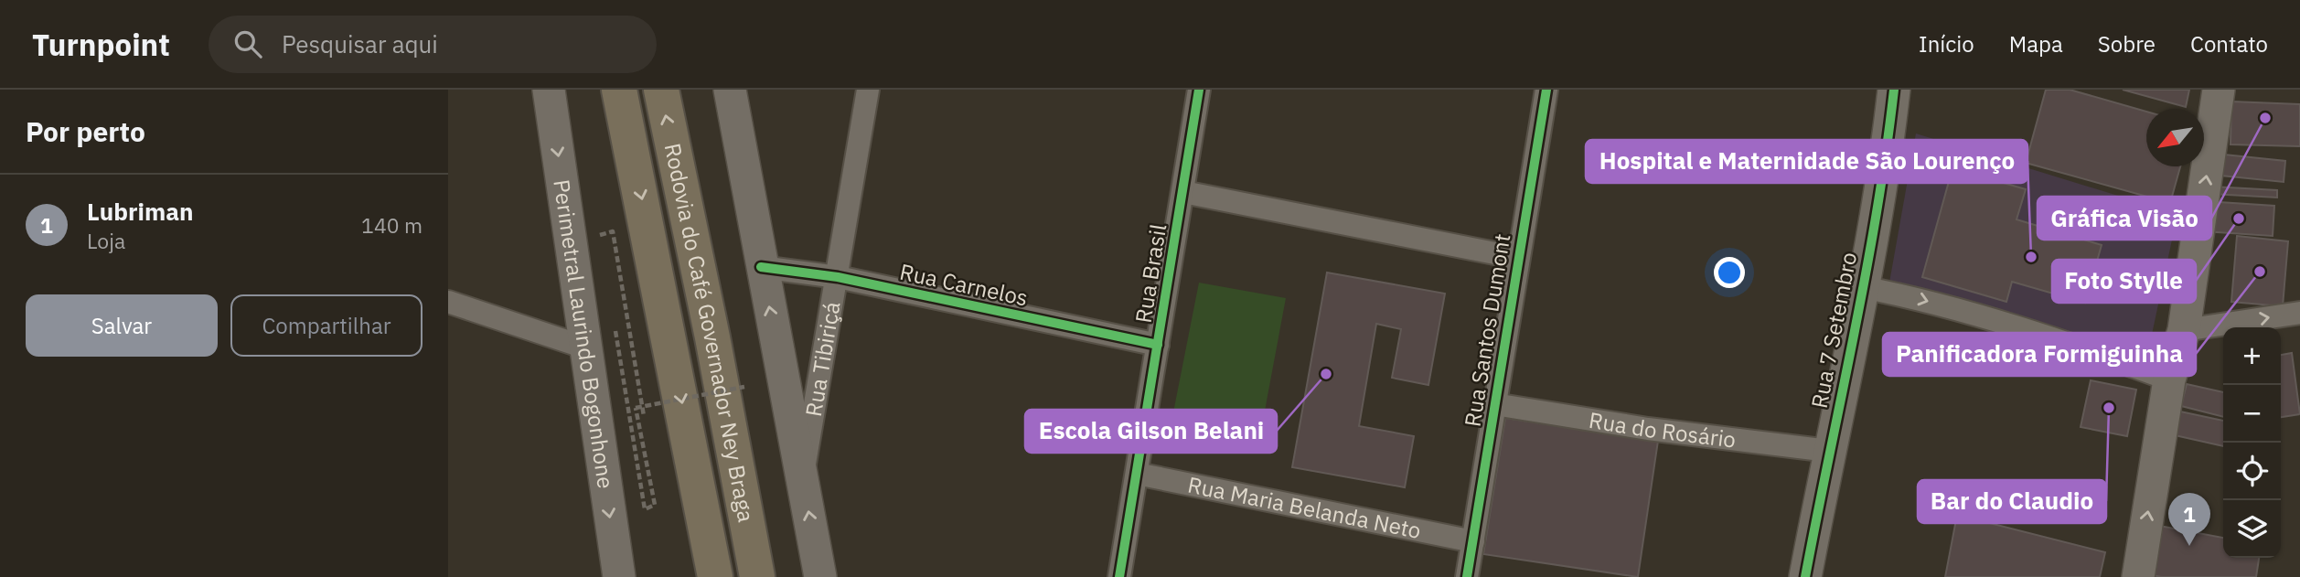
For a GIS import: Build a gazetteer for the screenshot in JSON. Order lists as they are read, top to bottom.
{
  "streets": {
    "highway": ["Rodovia do Café Governador Ney Braga"],
    "main road": ["Rua 7 Setembro", "Perimetral Laurindo Bogonhone"],
    "street": [
      "Rua Brasil",
      "Rua Carnelos",
      "Rua Santos Dumont",
      "Rua Tibiriçá",
      "Rua do Rosário",
      "Rua Maria Belanda Neto"
    ]
  },
  "crossings": [
    ["Rua Brasil", "Rua Carnelos"],
    ["Rua Brasil", "Rua Maria Belanda Neto"],
    ["Rua Carnelos", "Rua Tibiriçá"],
    ["Rua Santos Dumont", "Rua do Rosário"],
    ["Rua Santos Dumont", "Rua Maria Belanda Neto"],
    ["Rua 7 Setembro", "Rua do Rosário"]
  ],
  "places": [
    "Gráfica Visão",
    "Foto Stylle",
    "Hospital e Maternidade São Lourenço",
    "Panificadora Formiguinha",
    "Escola Gilson Belani",
    "Bar do Claudio"
  ],
  "north": "bottom left",
  "page": {
    "header": "Turnpoint",
    "search": "Pesquisar aqui",
    "nav": [
      "Início",
      "Mapa",
      "Sobre",
      "Contato"
    ],
    "heading": "Por perto",
    "list": [
      {
        "mark": "1",
        "name": "Lubriman",
        "note": "Loja",
        "value": "140 m"
      }
    ],
    "buttons": ["Salvar", "Compartilhar"],
    "map_buttons": ["+", "−"],
    "pins": "1"
  }
}
